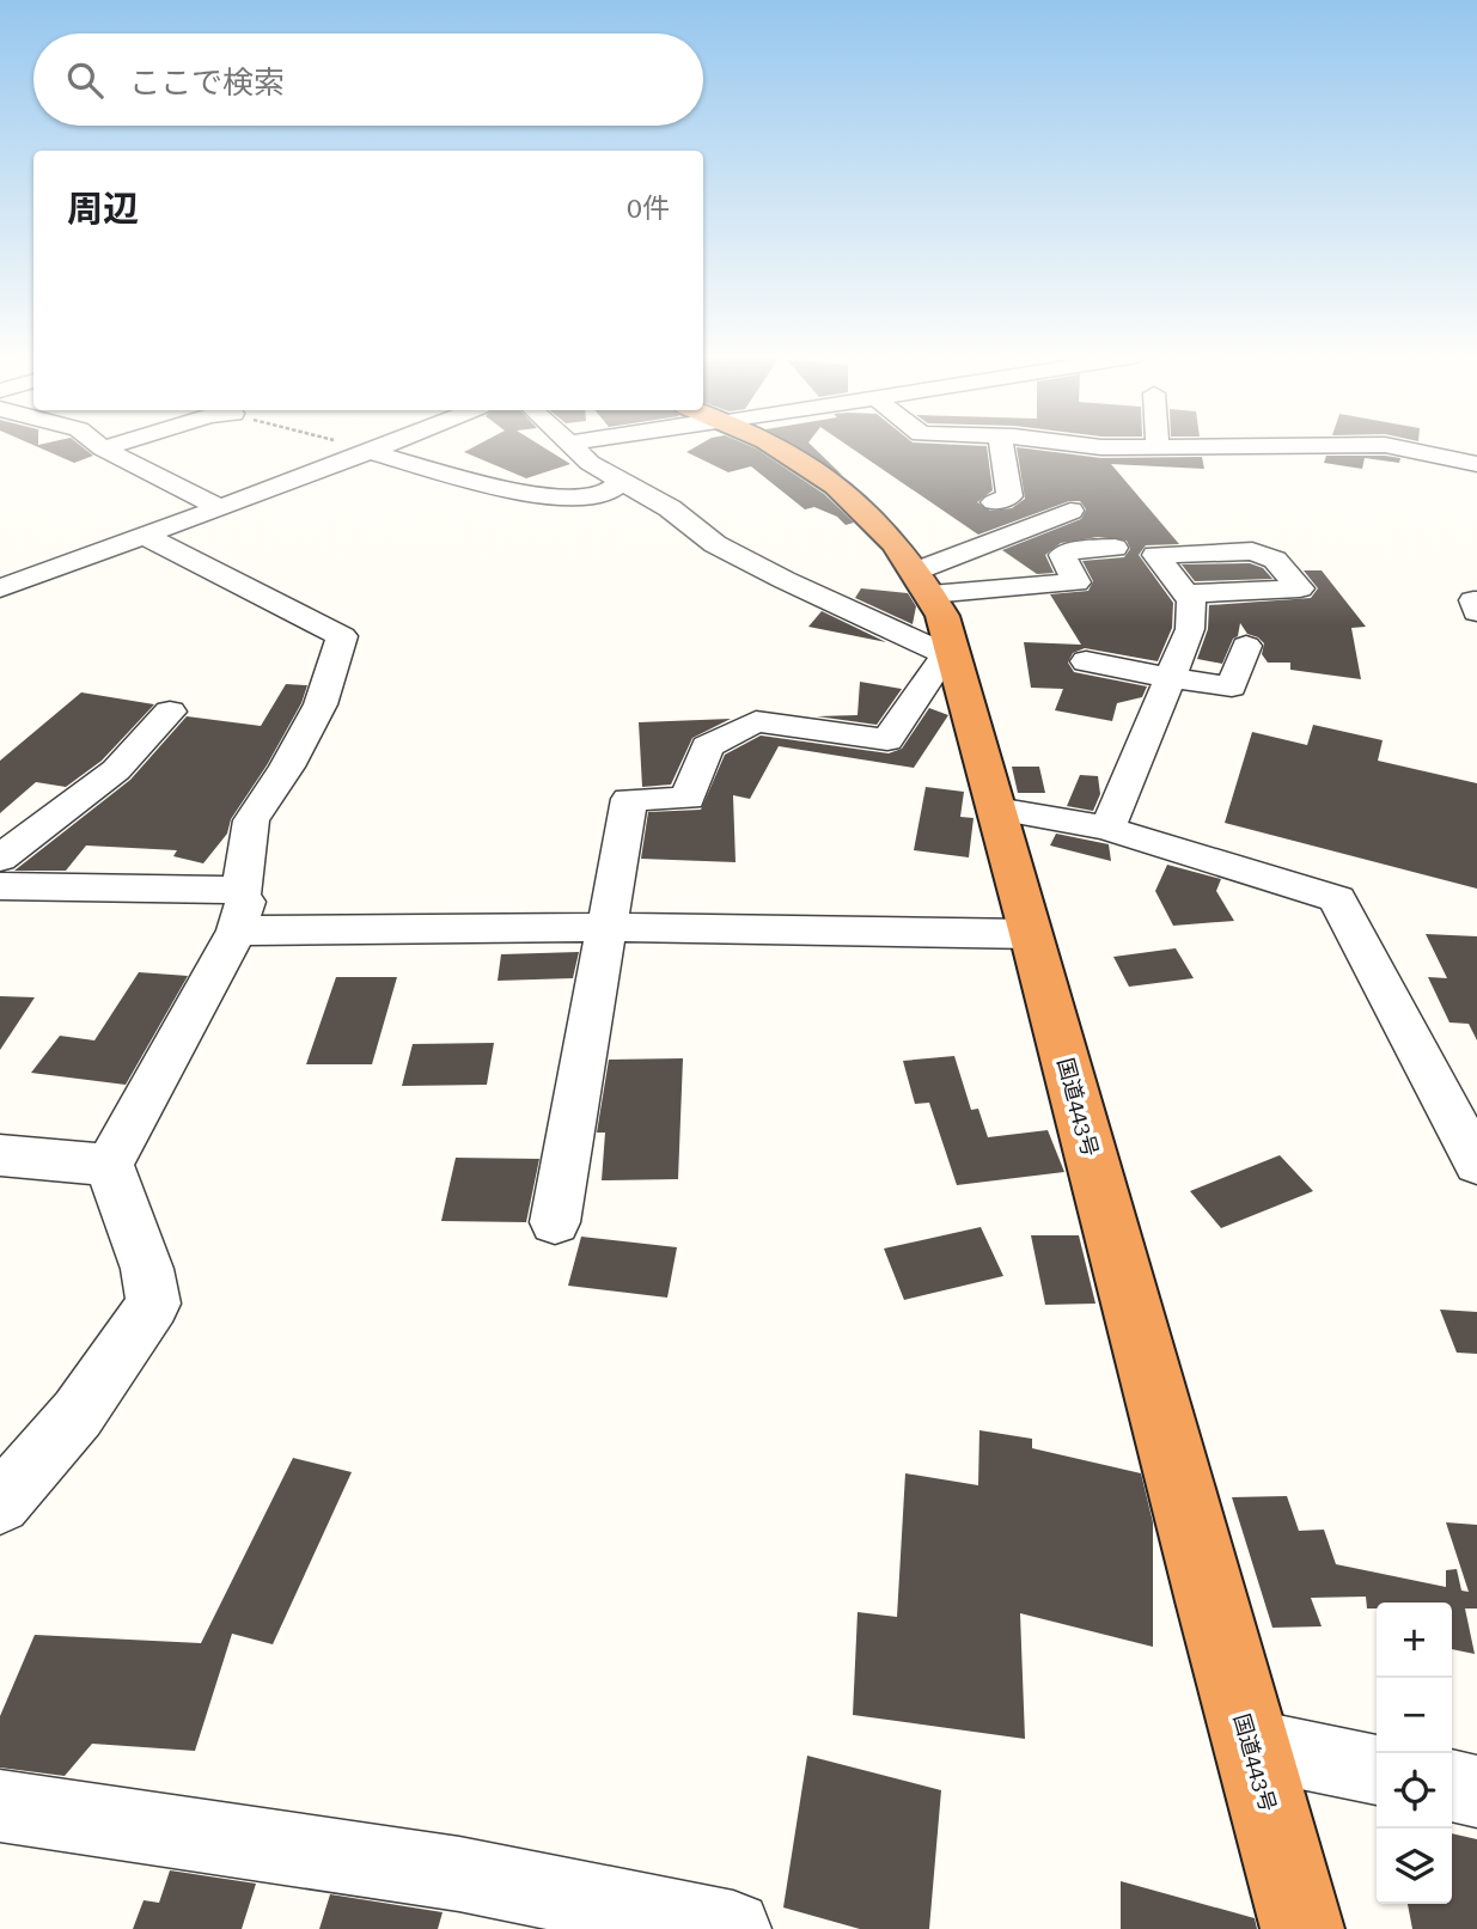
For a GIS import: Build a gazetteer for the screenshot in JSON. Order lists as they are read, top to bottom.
{
  "streets": {
    "highway": ["国道443号"]
  },
  "page": {
    "search": "ここで検索",
    "heading": ["周辺", "0件"],
    "map_buttons": ["+", "−"]
  }
}
